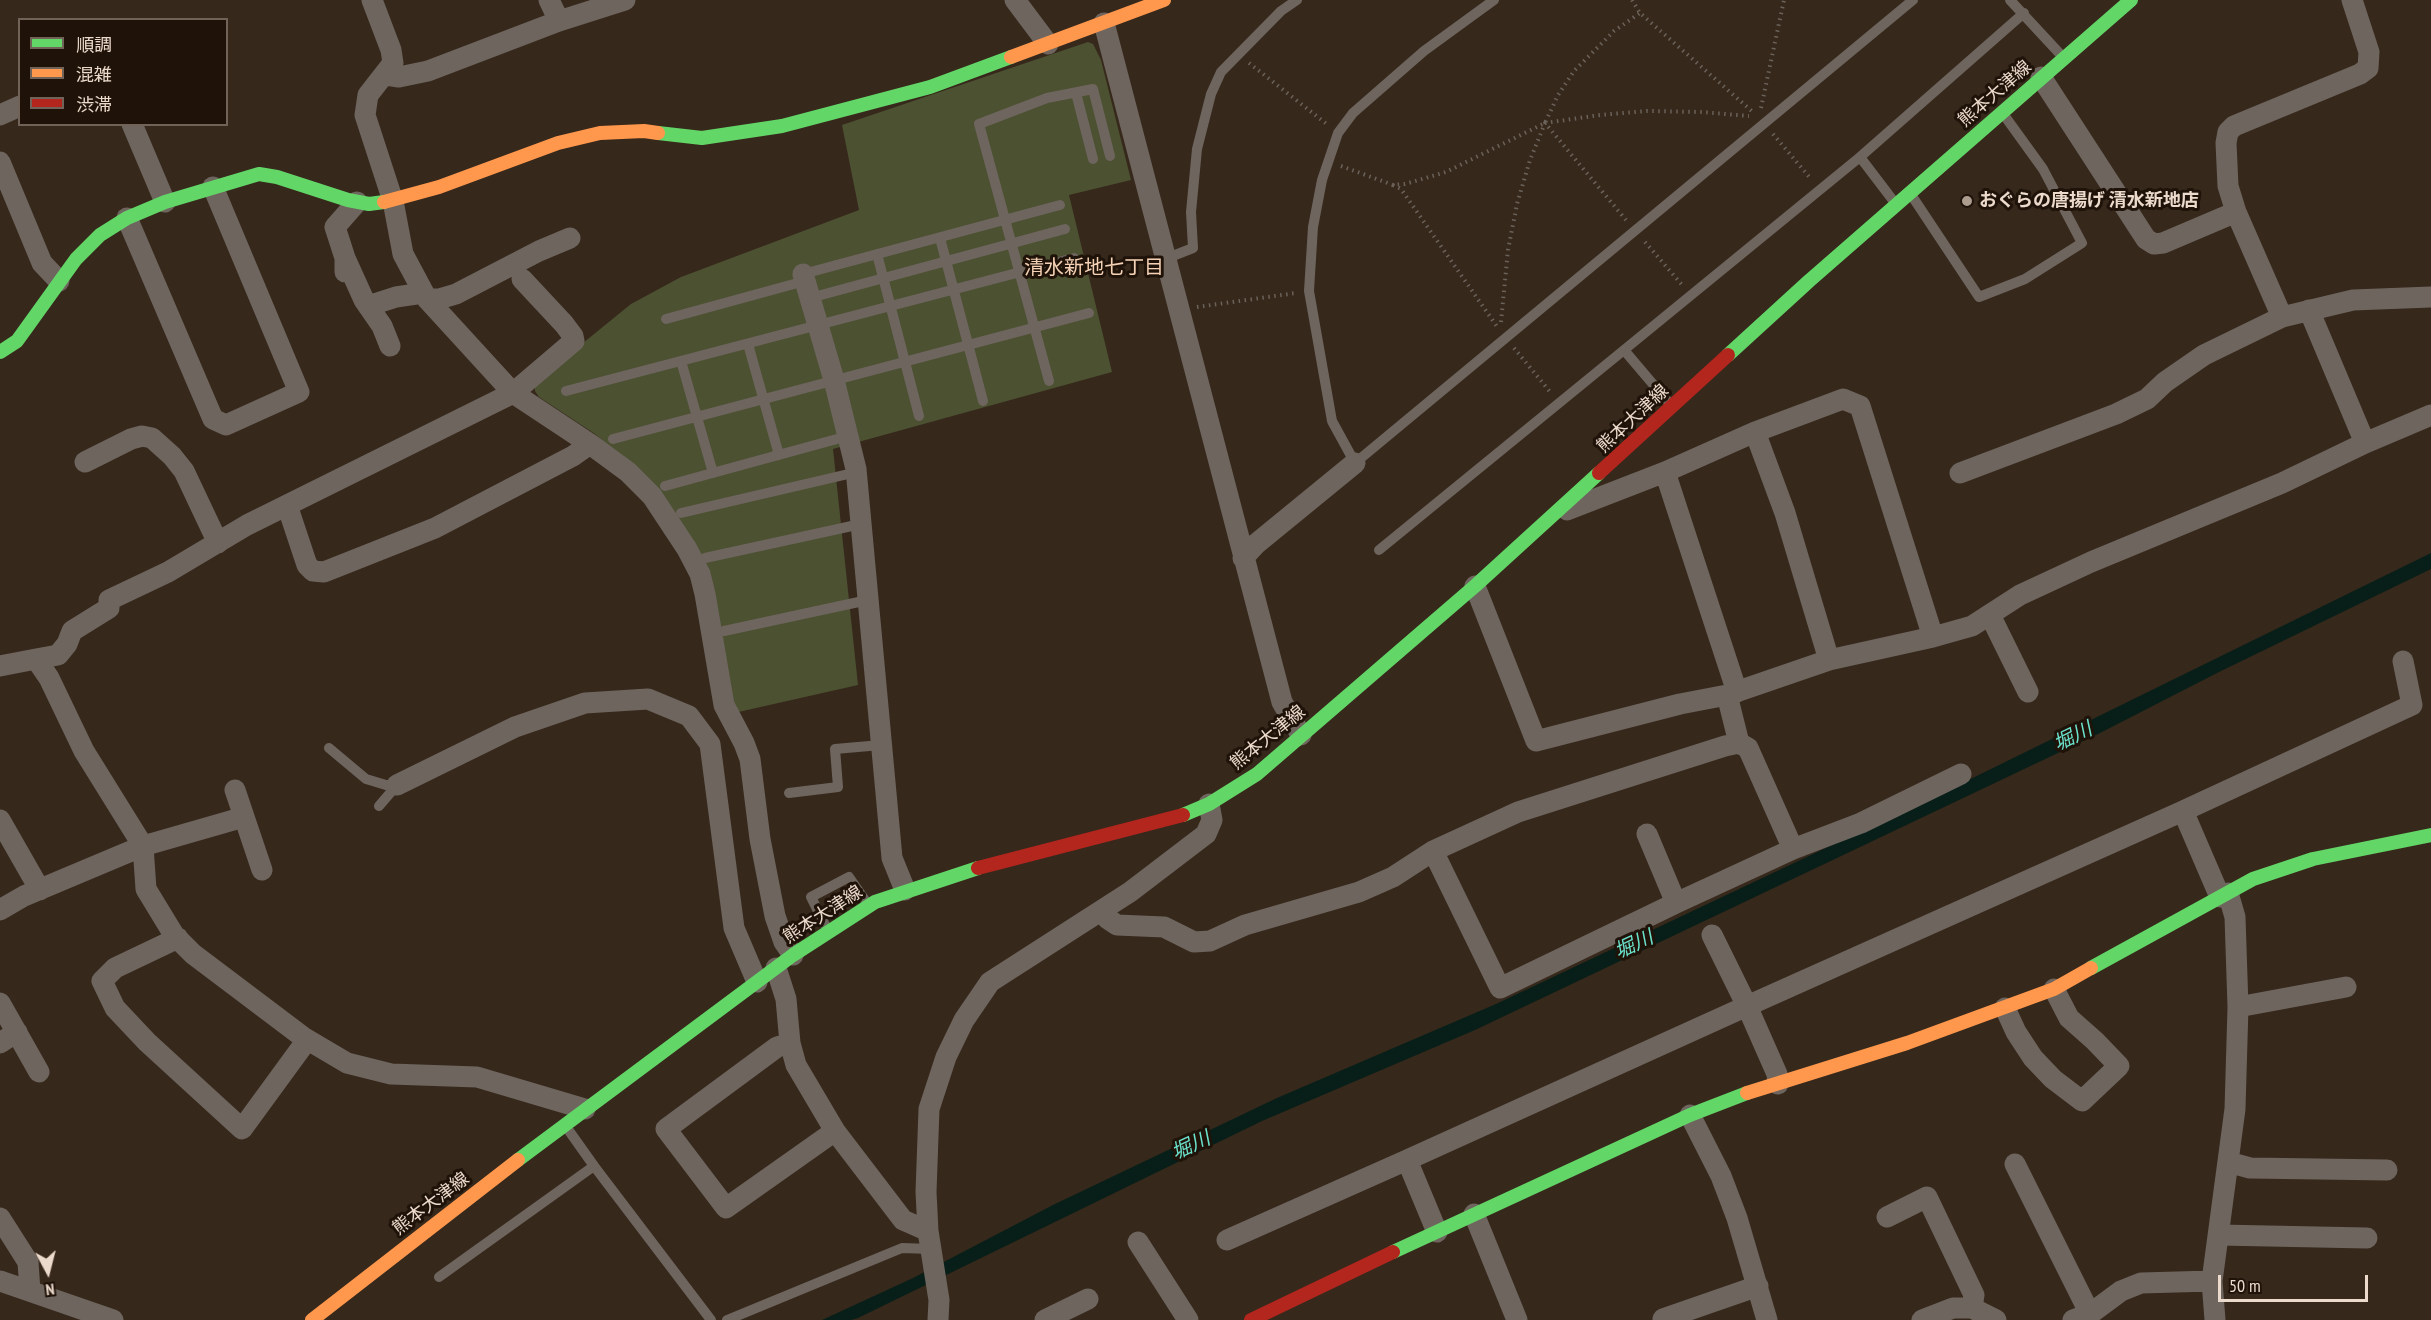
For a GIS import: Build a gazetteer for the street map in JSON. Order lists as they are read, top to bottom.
{
  "streets": {
    "street": ["熊本大津線"]
  },
  "districts": ["清水新地七丁目"],
  "water": ["堀川"],
  "places": ["おぐらの唐揚げ 清水新地店"],
  "legend": ["順調", "混雑", "渋滞"],
  "scale_bar": "50 m",
  "north": "bottom"
}
